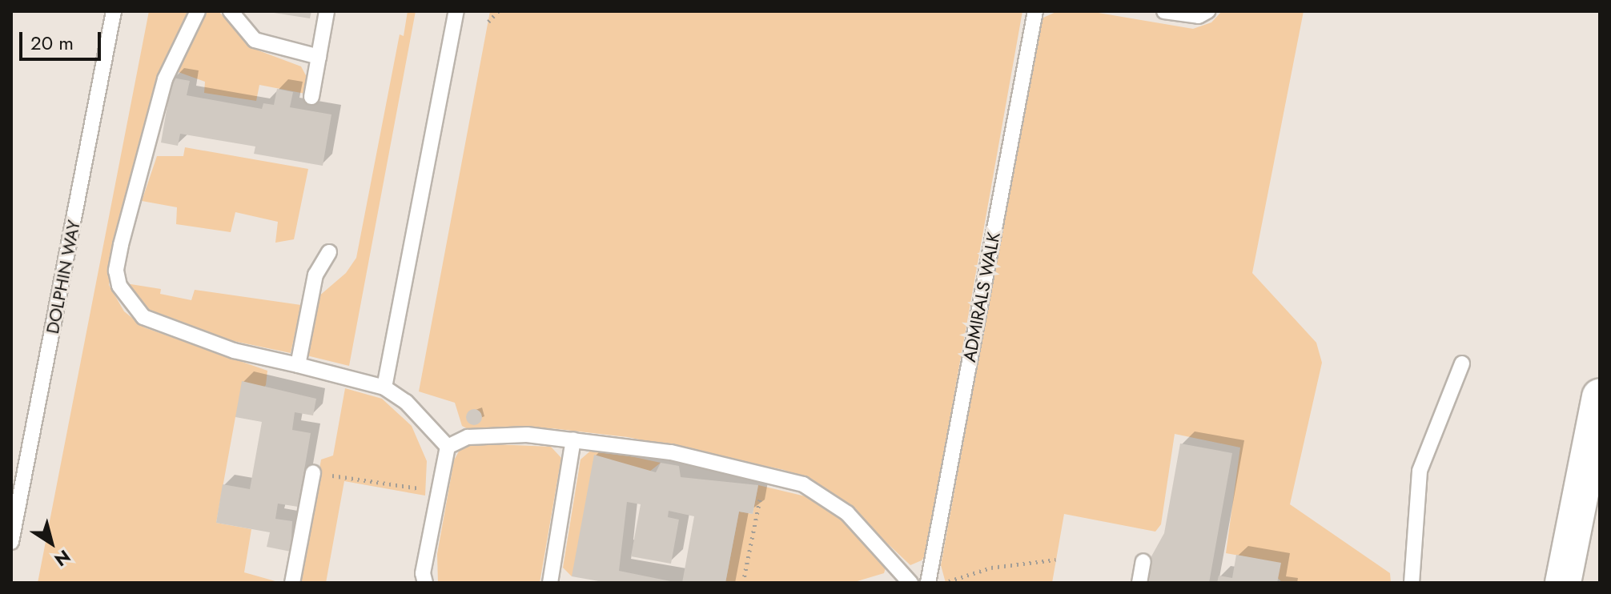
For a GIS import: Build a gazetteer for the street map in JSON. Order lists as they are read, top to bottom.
{
  "streets": {
    "lane": ["DOLPHIN WAY", "ADMIRALS WALK"]
  },
  "scale_bar": "20 m",
  "north": "bottom right"
}
